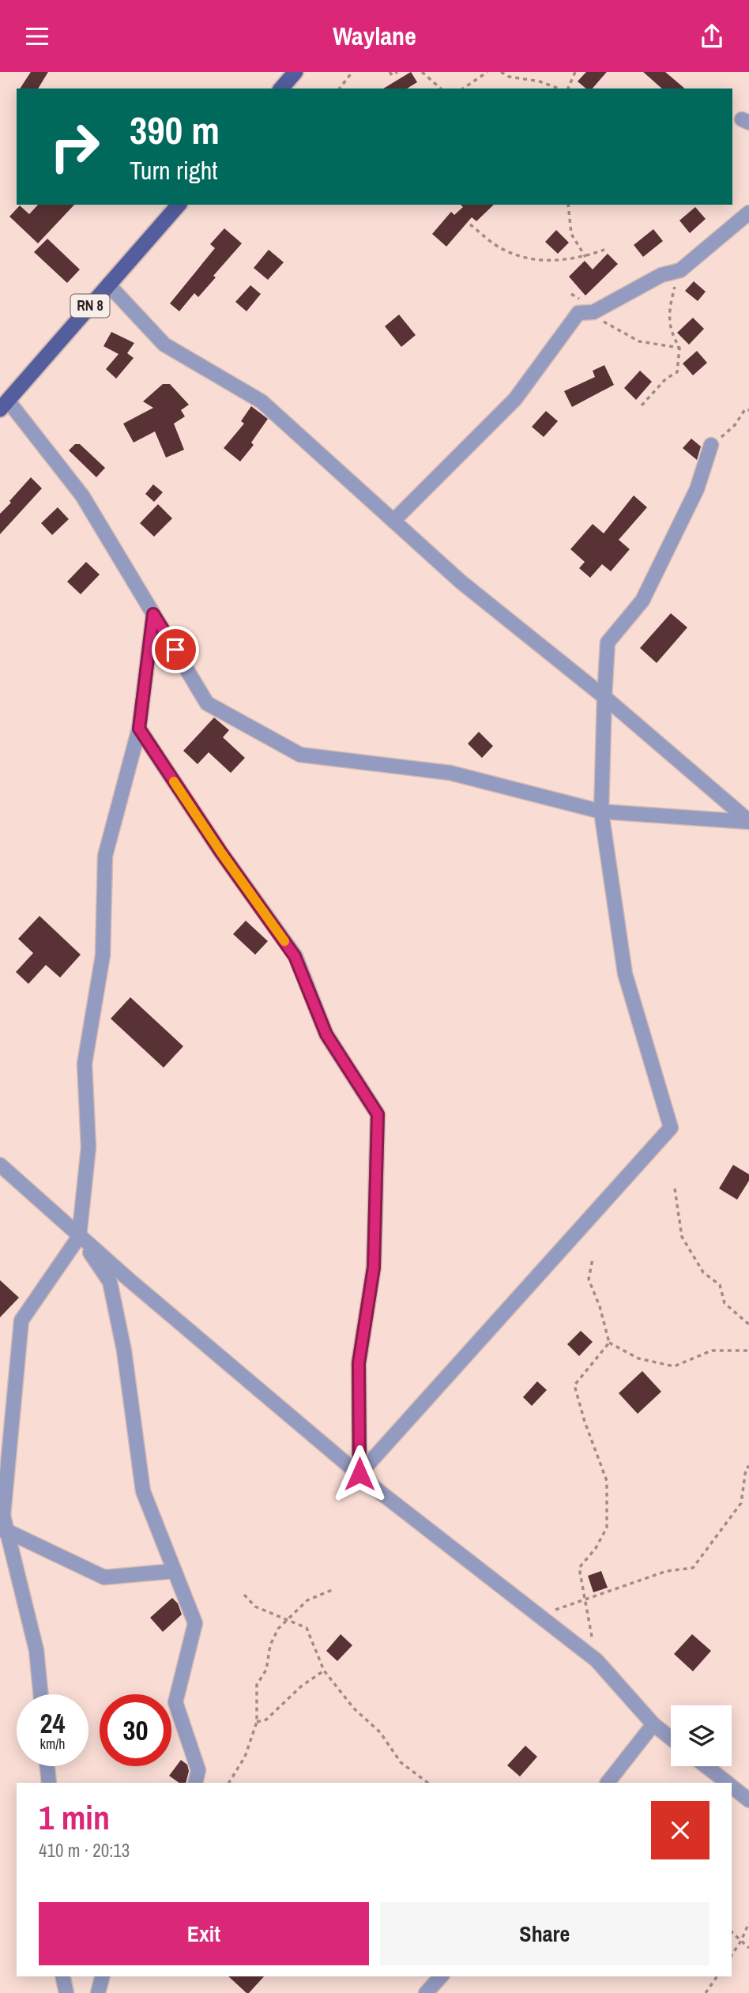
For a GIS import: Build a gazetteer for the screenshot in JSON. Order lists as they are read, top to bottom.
{
  "streets": {
    "main road": ["RN 8"]
  },
  "page": {
    "header": "Waylane",
    "turn": ["390 m", "Turn right"],
    "speed": "24 km/h",
    "limit": "30",
    "heading": ["1 min", "410 m · 20:13"],
    "buttons": ["Exit", "Share"]
  }
}
